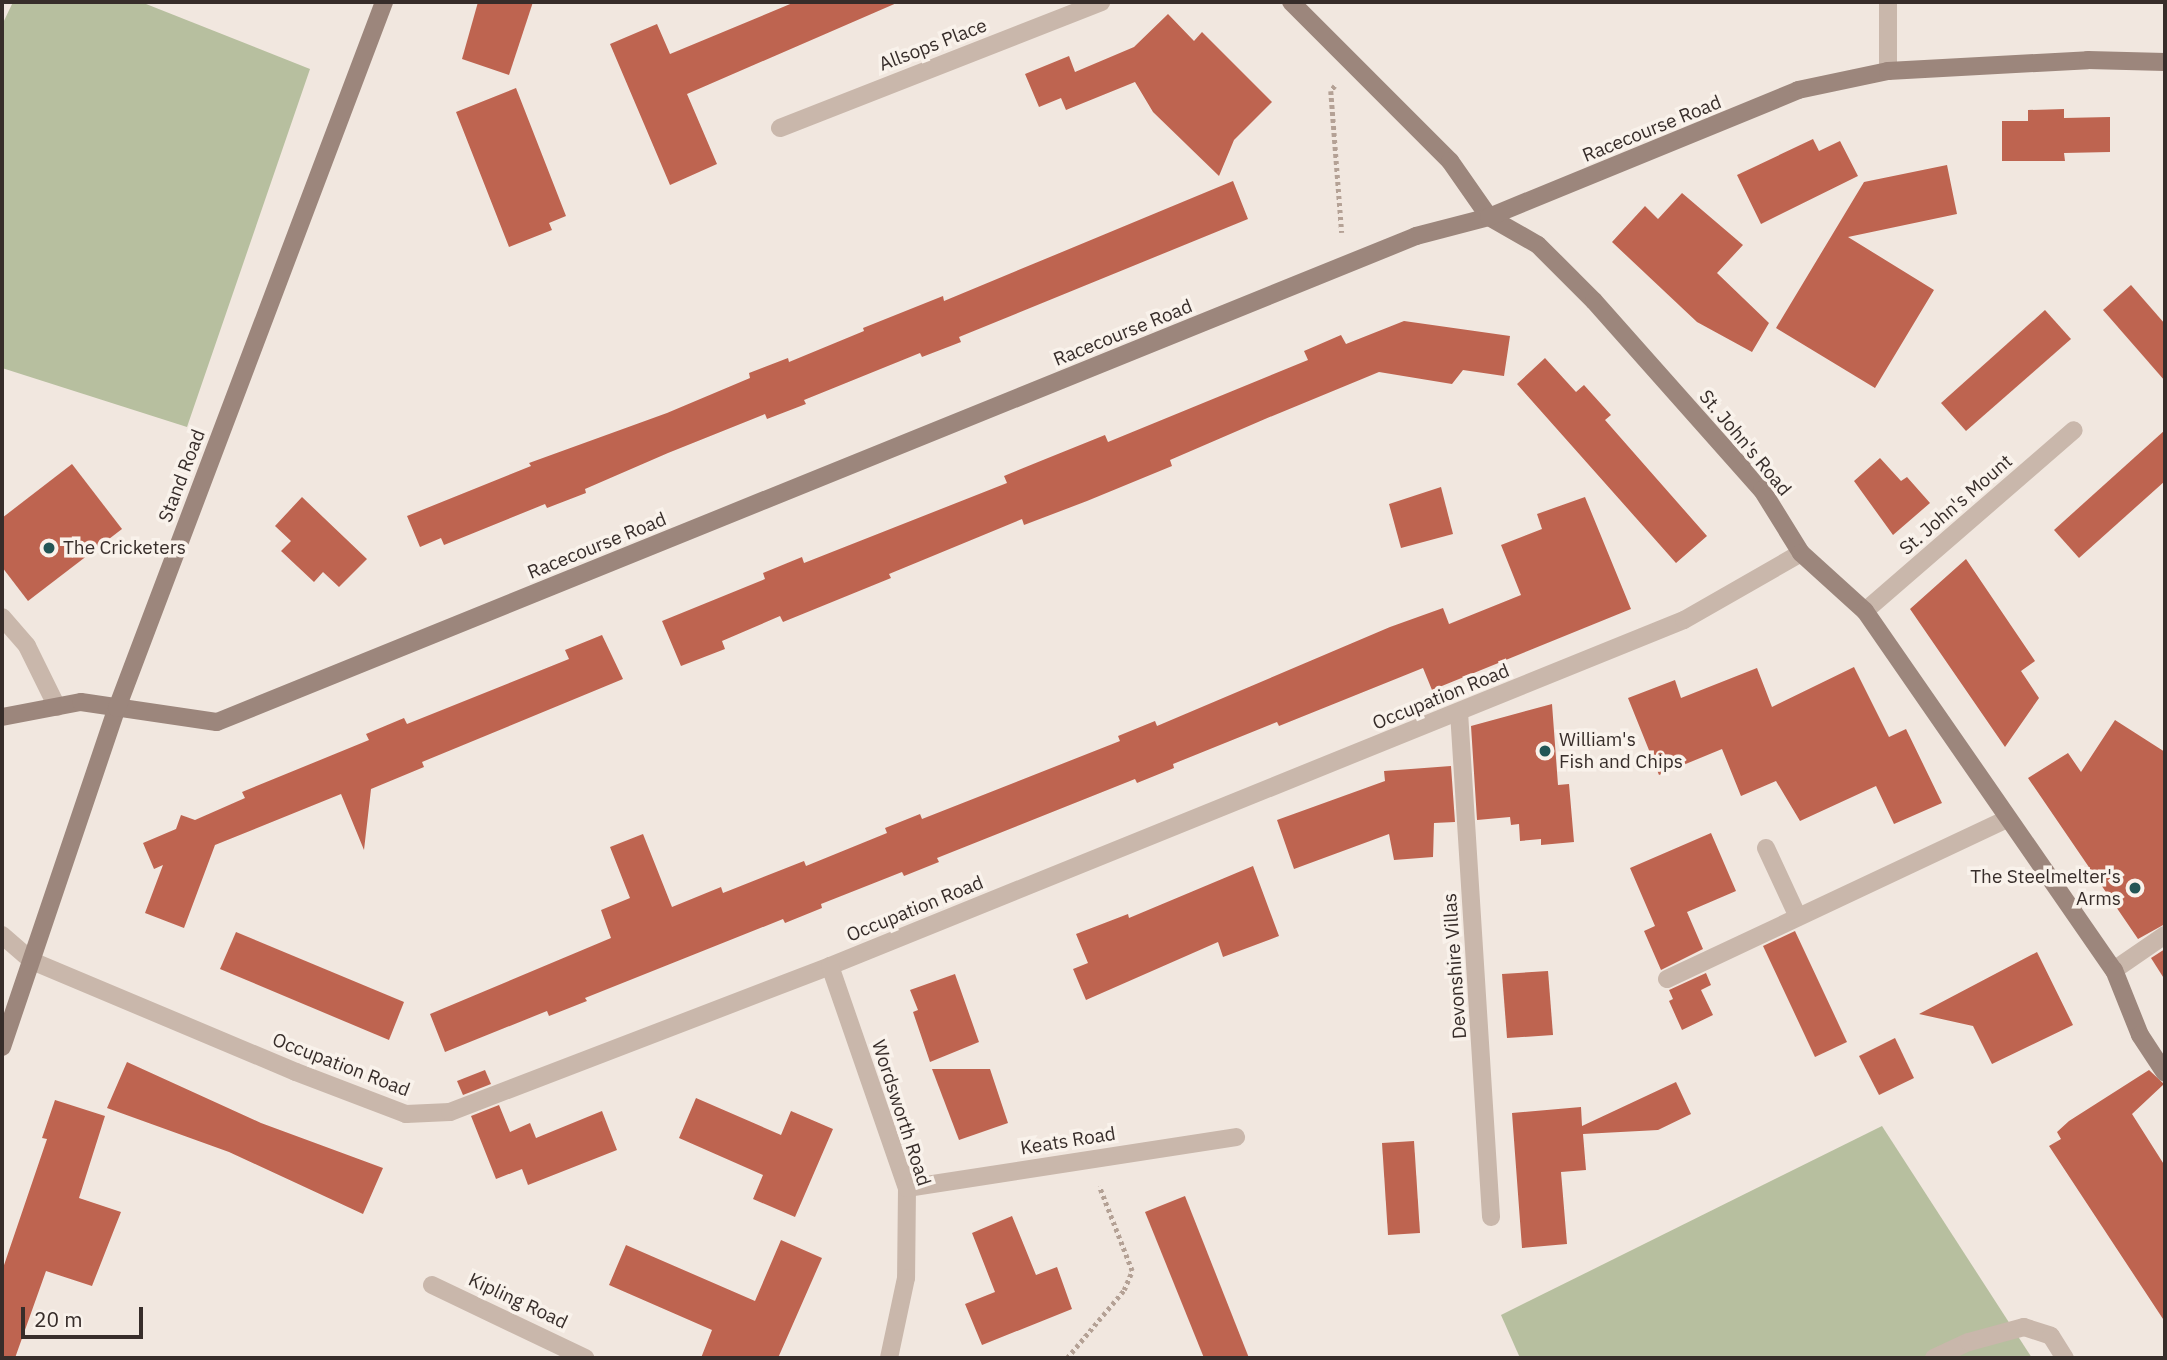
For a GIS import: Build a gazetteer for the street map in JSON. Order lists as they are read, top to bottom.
{
  "streets": {
    "street": [
      "Allsops Place",
      "Racecourse Road",
      "St. John's Road",
      "Stand Road",
      "St. John's Mount",
      "Occupation Road",
      "Devonshire Villas",
      "Wordsworth Road",
      "Keats Road",
      "Kipling Road"
    ]
  },
  "crossings": [
    ["Racecourse Road", "St. John's Road"],
    ["Racecourse Road", "Stand Road"],
    ["St. John's Road", "St. John's Mount"],
    ["St. John's Road", "Occupation Road"],
    ["Stand Road", "Occupation Road"],
    ["Occupation Road", "Devonshire Villas"],
    ["Occupation Road", "Wordsworth Road"],
    ["Wordsworth Road", "Keats Road"]
  ],
  "places": ["The Cricketers", "William's Fish and Chips", "The Steelmelter's Arms"],
  "scale_bar": "20 m"
}
